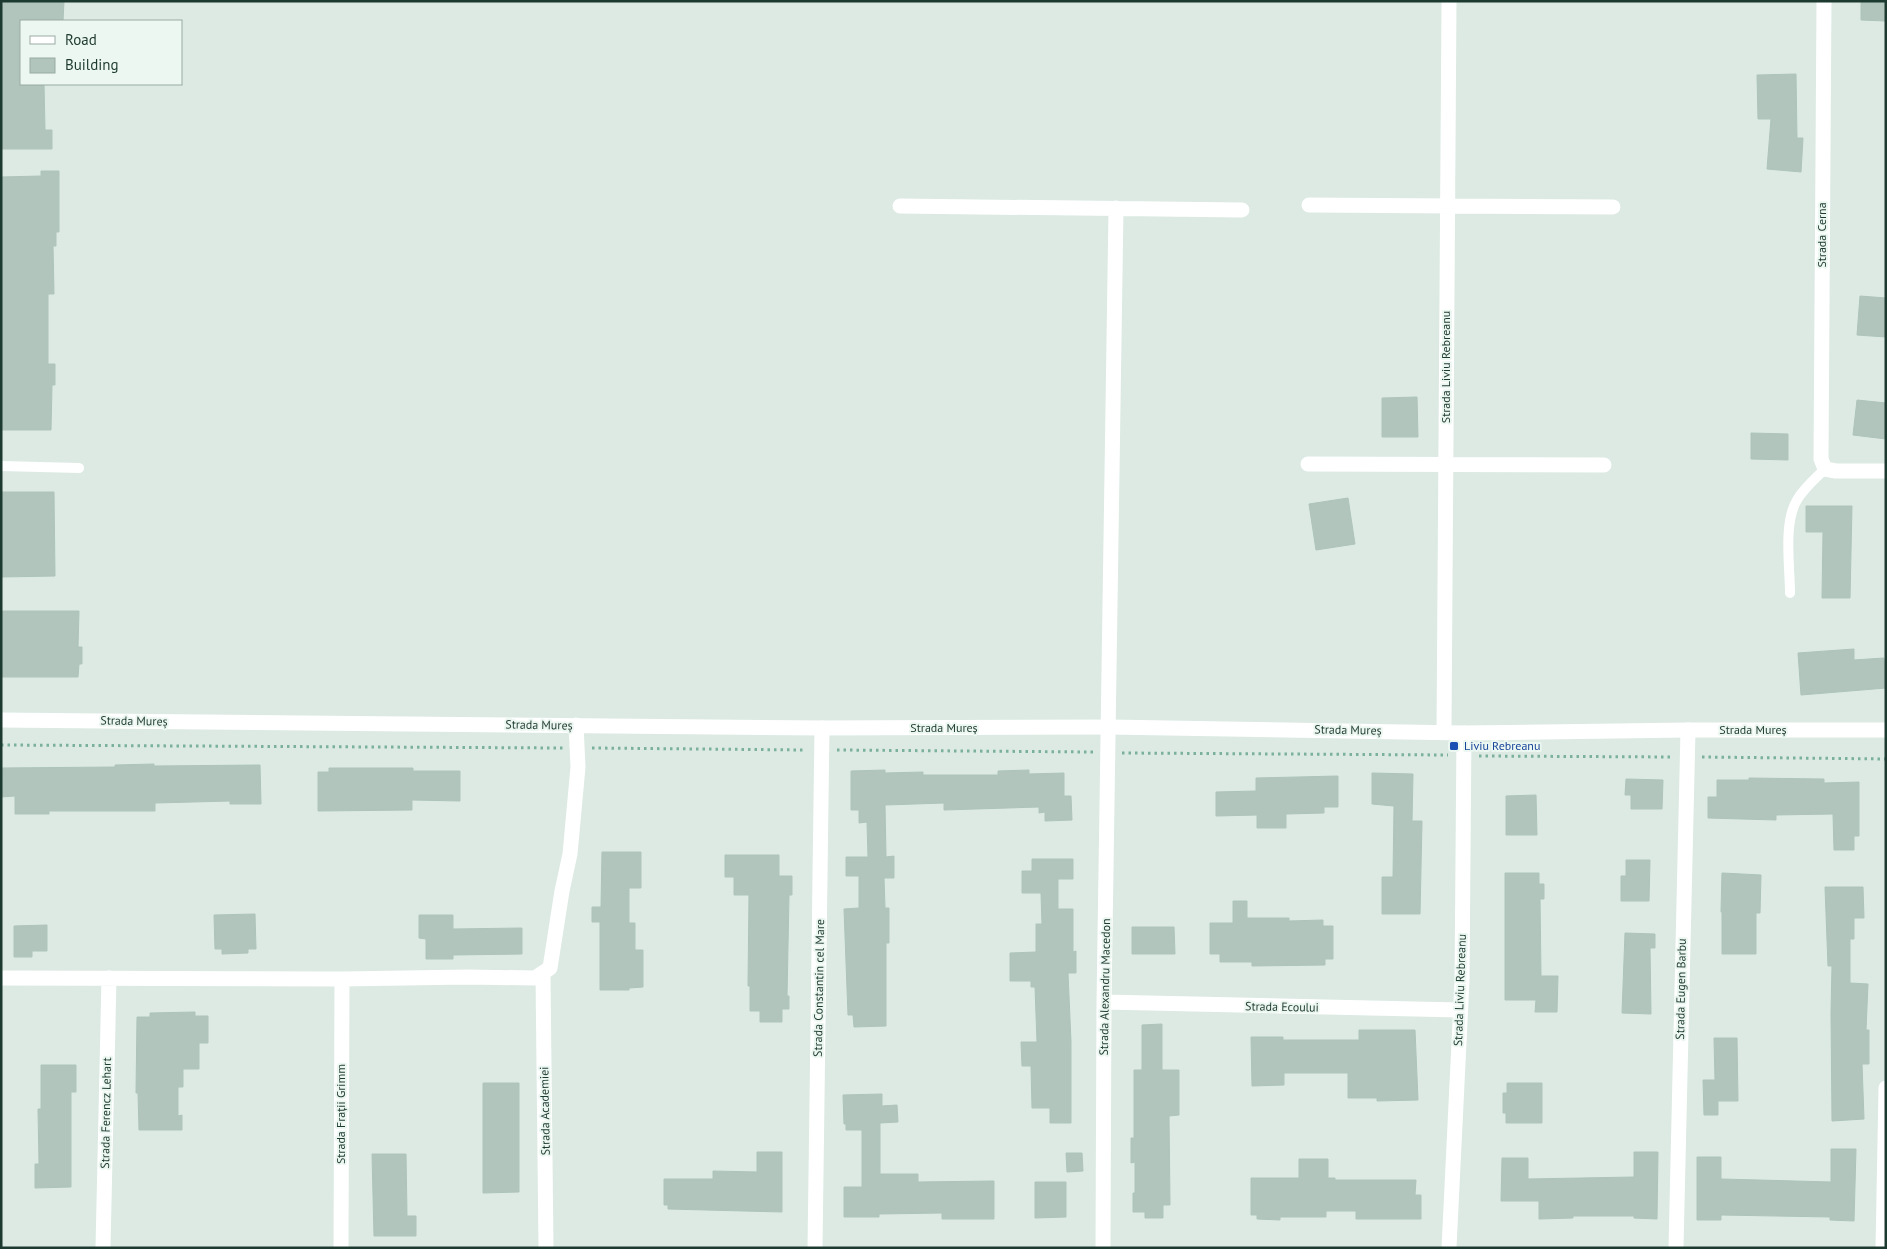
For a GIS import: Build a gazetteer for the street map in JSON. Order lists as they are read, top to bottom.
{
  "streets": {
    "street": [
      "Strada Cerna",
      "Strada Liviu Rebreanu",
      "Strada Mureș",
      "Strada Alexandru Macedon",
      "Strada Constantin cel Mare",
      "Strada Eugen Barbu",
      "Strada Ecoului",
      "Strada Academiei",
      "Strada Ferencz Lehart",
      "Strada Frații Grimm"
    ]
  },
  "crossings": [
    ["Strada Liviu Rebreanu", "Strada Mureș"],
    ["Strada Liviu Rebreanu", "Strada Ecoului"],
    ["Strada Mureș", "Strada Alexandru Macedon"],
    ["Strada Mureș", "Strada Constantin cel Mare"],
    ["Strada Mureș", "Strada Eugen Barbu"],
    ["Strada Alexandru Macedon", "Strada Ecoului"]
  ],
  "places": {
    "transit": ["Liviu Rebreanu"]
  },
  "legend": ["Road", "Building"]
}
